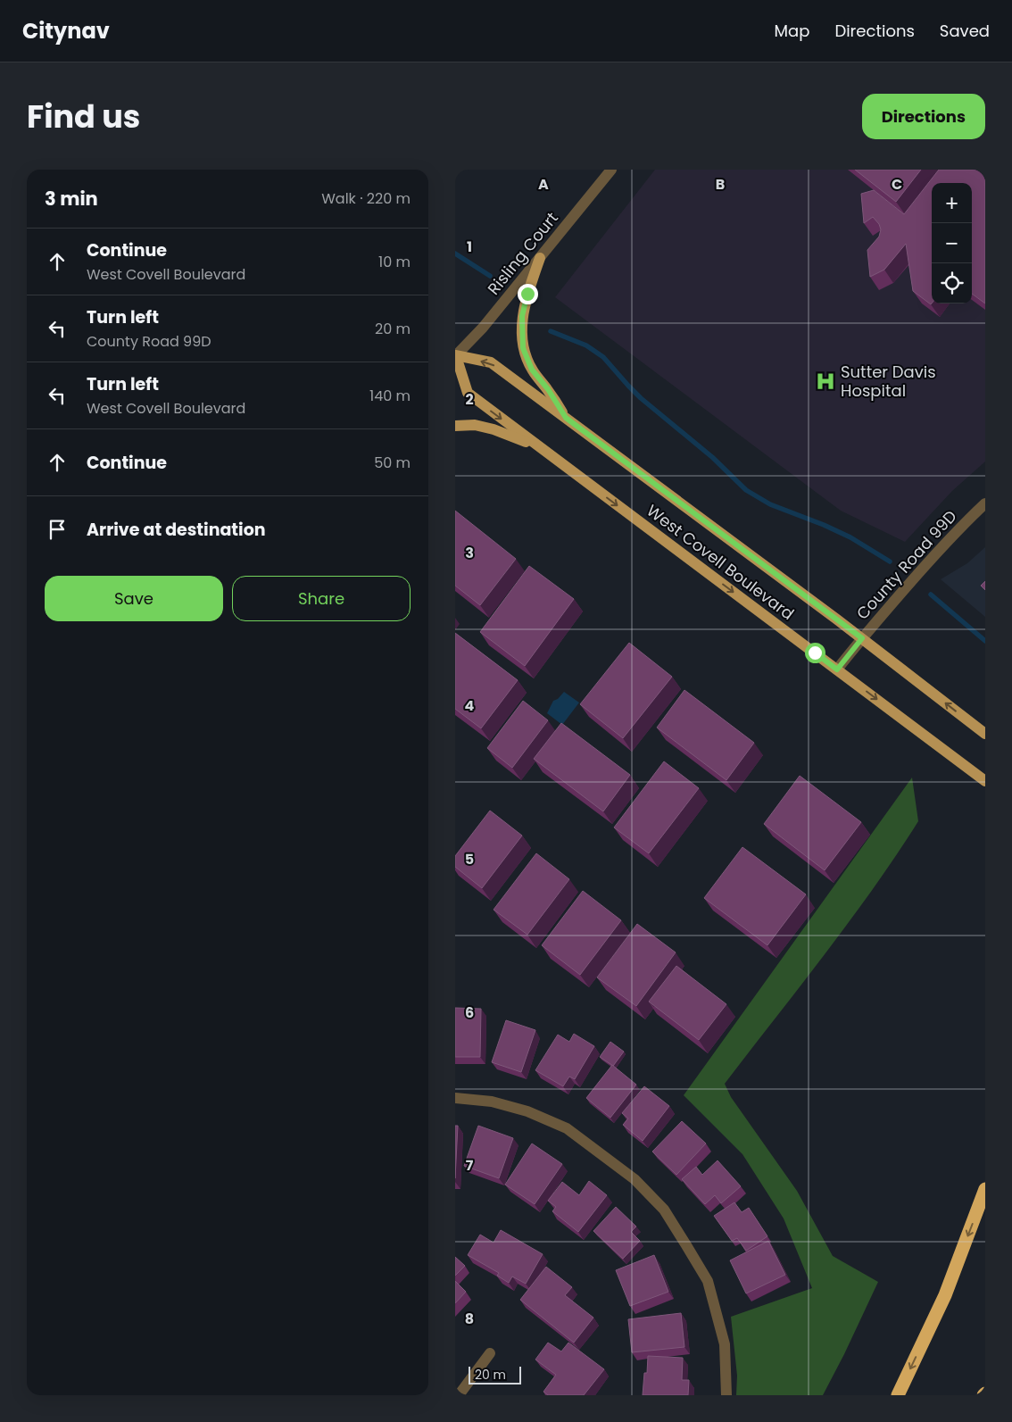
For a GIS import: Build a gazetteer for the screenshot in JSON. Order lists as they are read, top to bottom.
{
  "streets": {
    "main road": ["West Covell Boulevard"],
    "street": ["Risling Court", "County Road 99D"]
  },
  "crossings": [
    ["Risling Court", "West Covell Boulevard"],
    ["West Covell Boulevard", "County Road 99D"]
  ],
  "places": {
    "hospital": ["Sutter Davis Hospital"]
  },
  "scale_bar": "20 m",
  "page": {
    "header": "Citynav",
    "nav": ["Map", "Directions", "Saved"],
    "title": "Find us",
    "buttons": [
      "Directions",
      ["Save", "Share"]
    ],
    "heading": ["3 min", "Walk · 220 m"],
    "map_buttons": ["+", "−"],
    "list": [
      ["Continue", "West Covell Boulevard", "10 m"],
      ["Turn left", "County Road 99D", "20 m"],
      ["Turn left", "West Covell Boulevard", "140 m"],
      ["Continue", "50 m"],
      "Arrive at destination"
    ],
    "scale": "20 m"
  },
  "grid": {
    "columns": ["A", "B", "C"],
    "rows": [
      "1",
      "2",
      "3",
      "4",
      "5",
      "6",
      "7",
      "8"
    ]
  }
}
